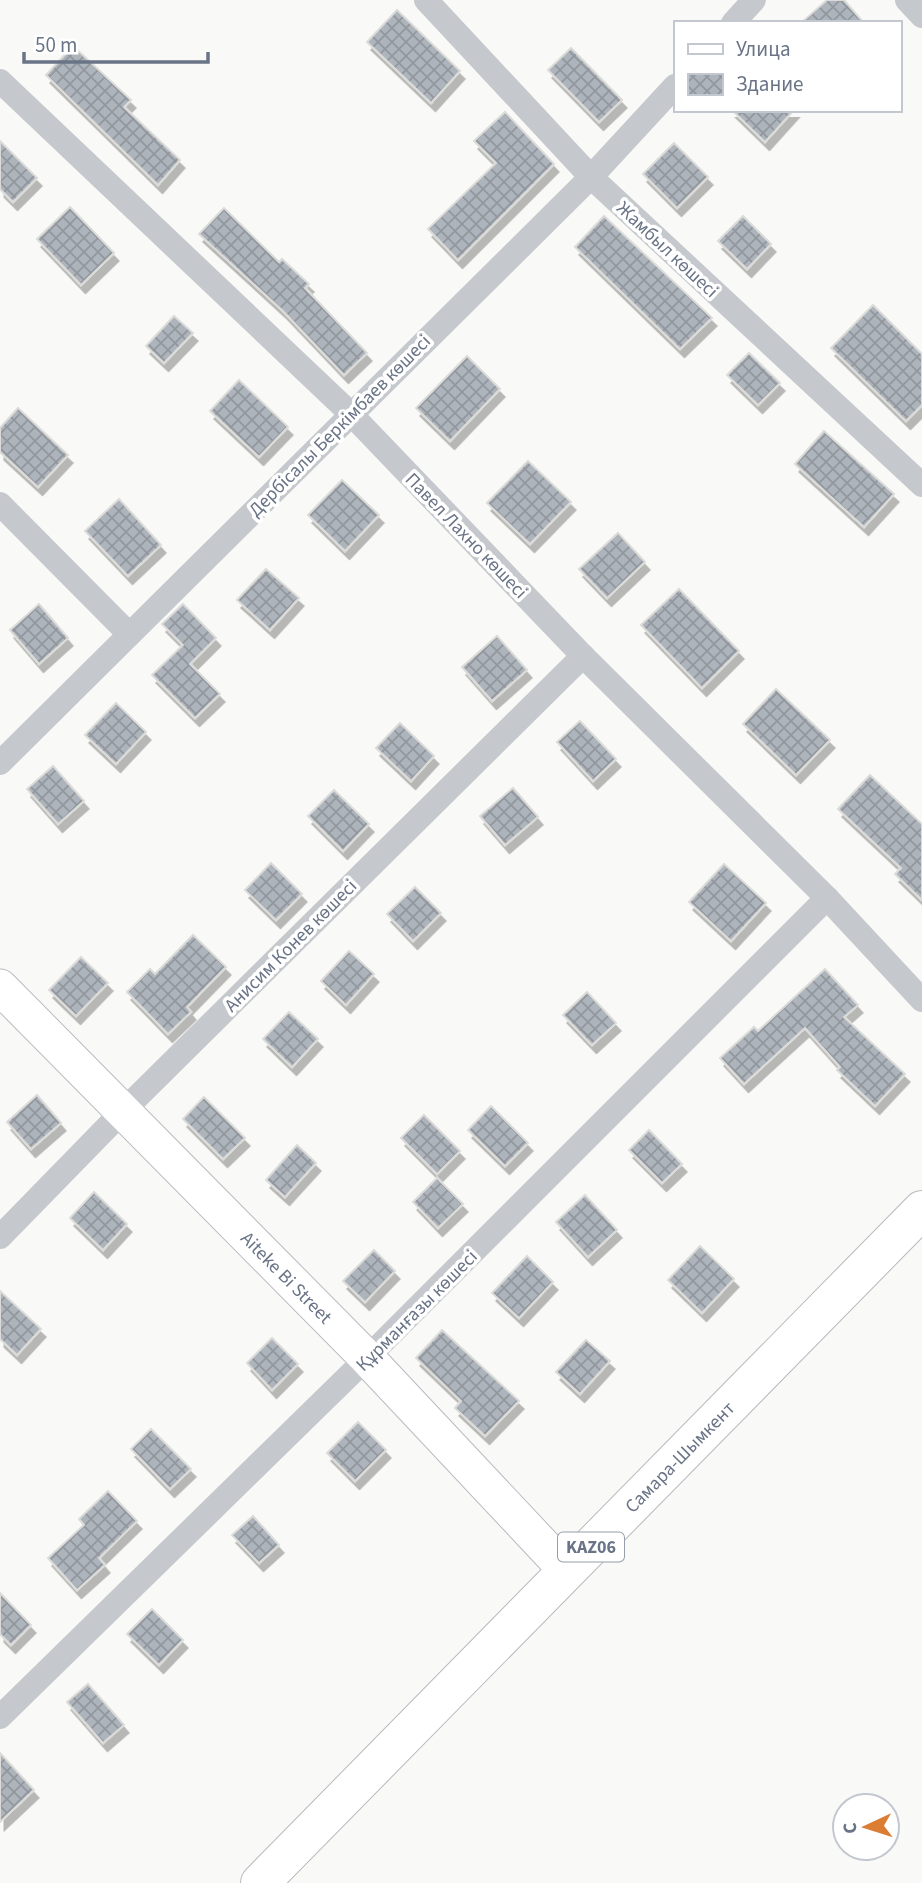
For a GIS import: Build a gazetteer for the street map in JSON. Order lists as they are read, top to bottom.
{
  "streets": {
    "highway": ["Самара-Шымкент", "KАZ06"],
    "main road": ["Aiteke Bi Street"],
    "street": [
      "Жамбыл көшесі",
      "Дербісалы Беркімбаев көшесі",
      "Павел Лахно көшесі",
      "Анисим Конев көшесі",
      "Құрманғазы көшесі"
    ]
  },
  "crossings": [
    ["Жамбыл көшесі", "Дербісалы Беркімбаев көшесі"],
    ["Дербісалы Беркімбаев көшесі", "Павел Лахно көшесі"],
    ["Павел Лахно көшесі", "Анисим Конев көшесі"],
    ["Павел Лахно көшесі", "Құрманғазы көшесі"],
    ["Анисим Конев көшесі", "Aiteke Bi Street"],
    ["Aiteke Bi Street", "Құрманғазы көшесі"],
    ["Aiteke Bi Street", "Самара-Шымкент"]
  ],
  "legend": ["Улица", "Здание"],
  "scale_bar": "50 m",
  "north": "left"
}
